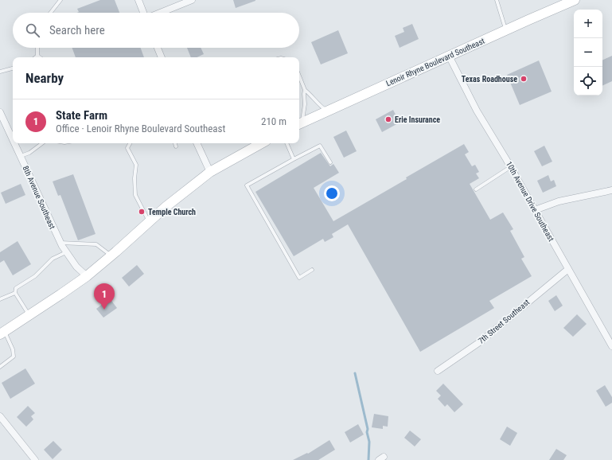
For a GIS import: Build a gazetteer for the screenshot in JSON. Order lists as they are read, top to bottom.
{
  "streets": {
    "main road": ["Lenoir Rhyne Boulevard Southeast"],
    "street": ["8th Avenue Southeast", "10th Avenue Drive Southeast", "7th Street Southeast"]
  },
  "crossings": [
    ["Lenoir Rhyne Boulevard Southeast", "10th Avenue Drive Southeast"],
    ["10th Avenue Drive Southeast", "7th Street Southeast"]
  ],
  "places": ["Texas Roadhouse", "Erie Insurance", "Temple Church"],
  "page": {
    "map_buttons": ["+", "−"],
    "search": "Search here",
    "heading": "Nearby",
    "list": [
      {
        "mark": "1",
        "name": "State Farm",
        "note": "Office · Lenoir Rhyne Boulevard Southeast",
        "value": "210 m"
      }
    ],
    "pins": "1"
  }
}
